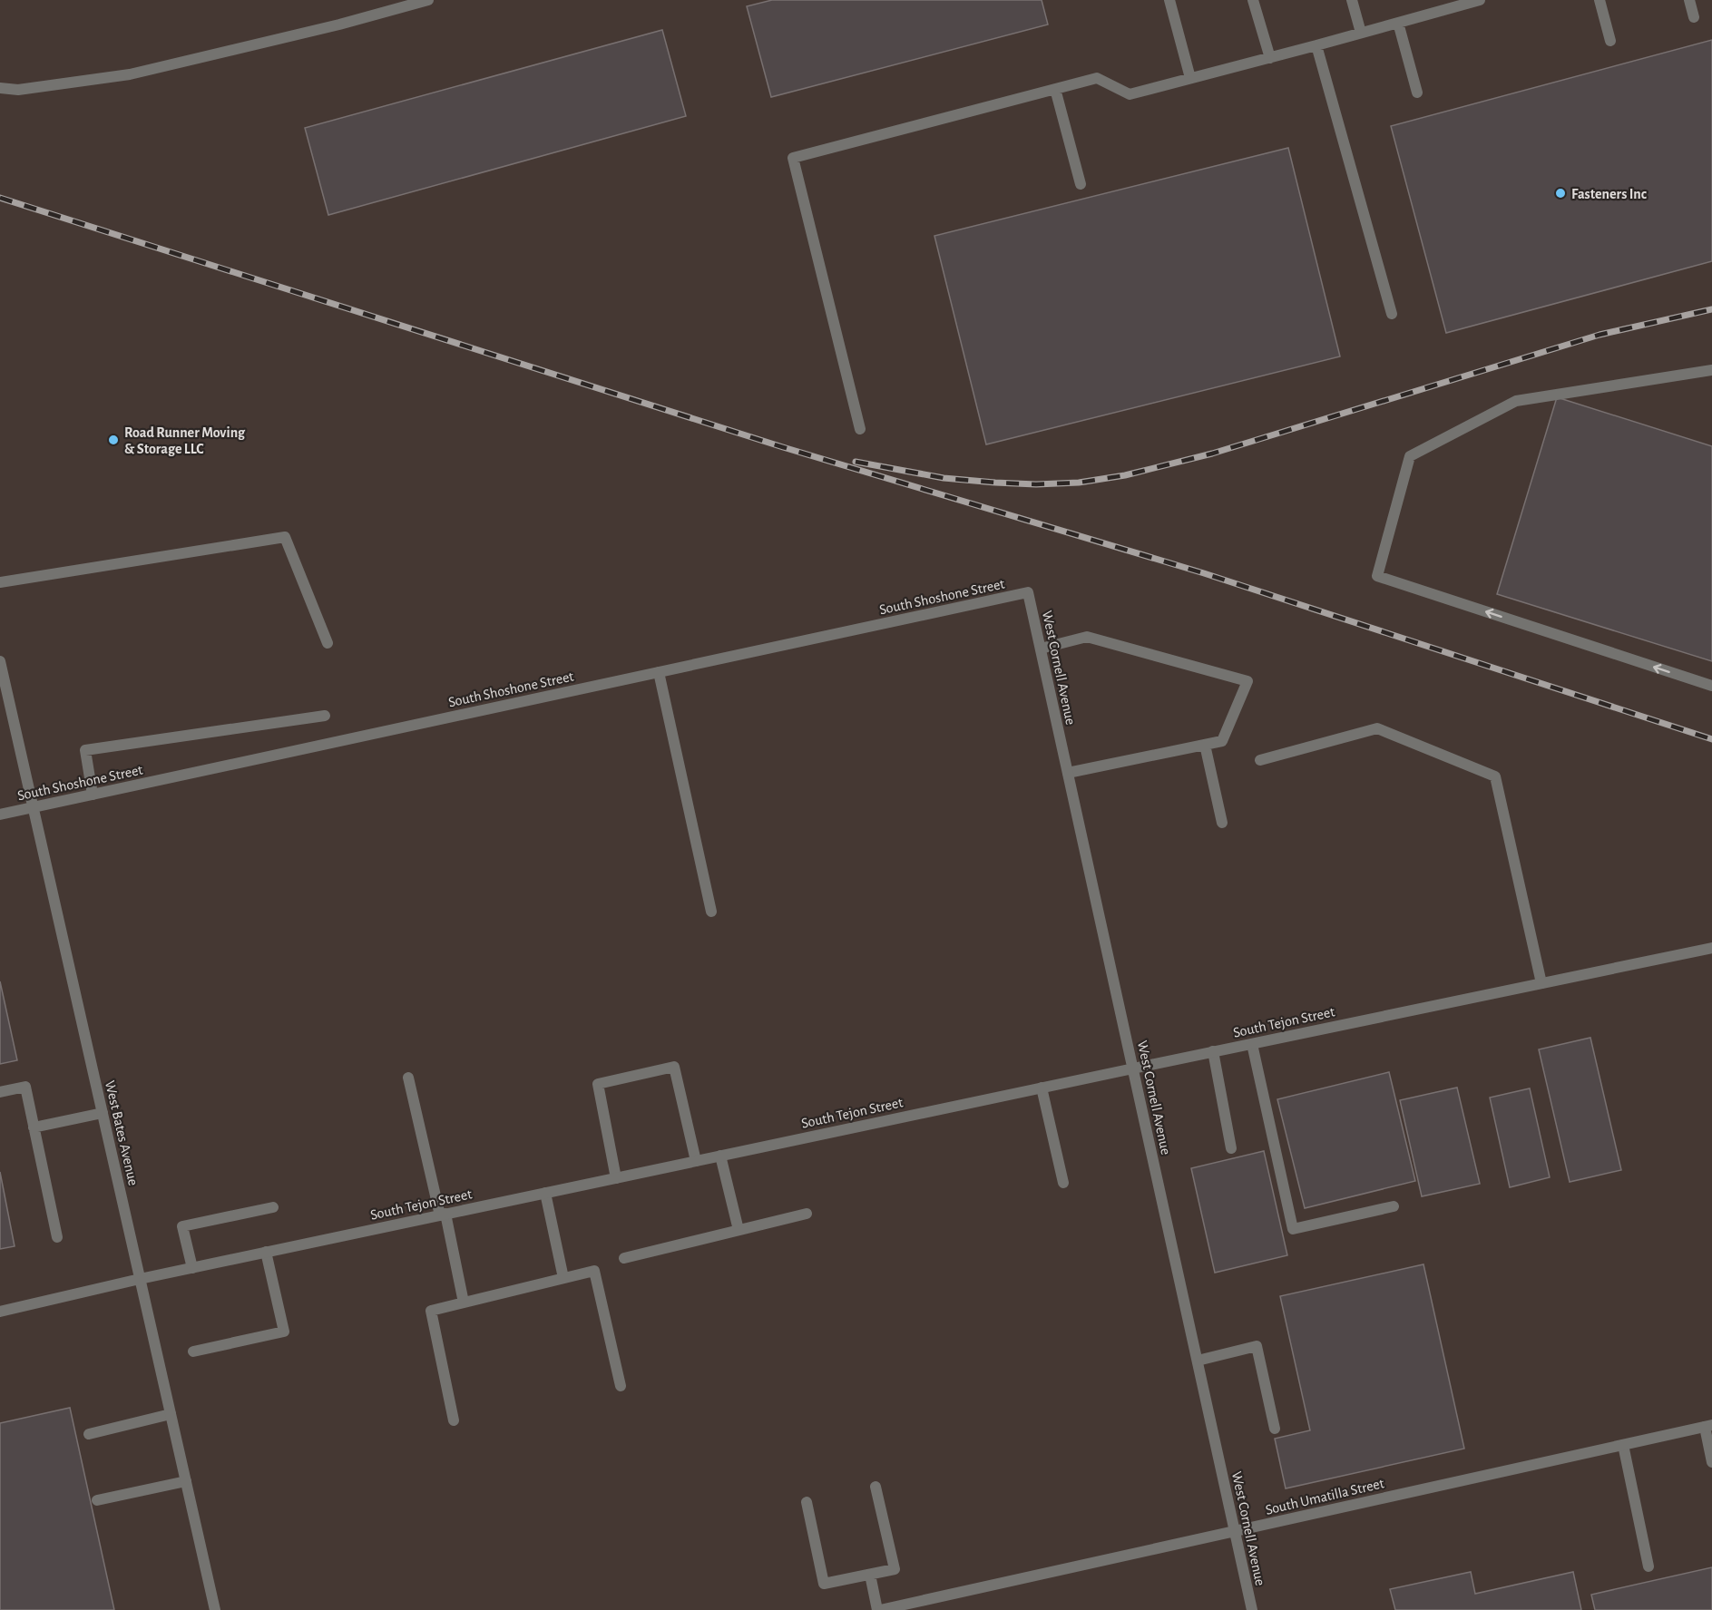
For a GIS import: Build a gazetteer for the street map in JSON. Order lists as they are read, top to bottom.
{
  "streets": {
    "street": [
      "South Shoshone Street",
      "West Cornell Avenue",
      "South Tejon Street",
      "West Bates Avenue",
      "South Umatilla Street"
    ]
  },
  "crossings": [
    ["South Shoshone Street", "West Cornell Avenue"],
    ["South Shoshone Street", "West Bates Avenue"],
    ["West Cornell Avenue", "South Tejon Street"],
    ["West Cornell Avenue", "South Umatilla Street"],
    ["South Tejon Street", "West Bates Avenue"]
  ],
  "places": ["Fasteners Inc", "Road Runner Moving & Storage LLC"]
}
